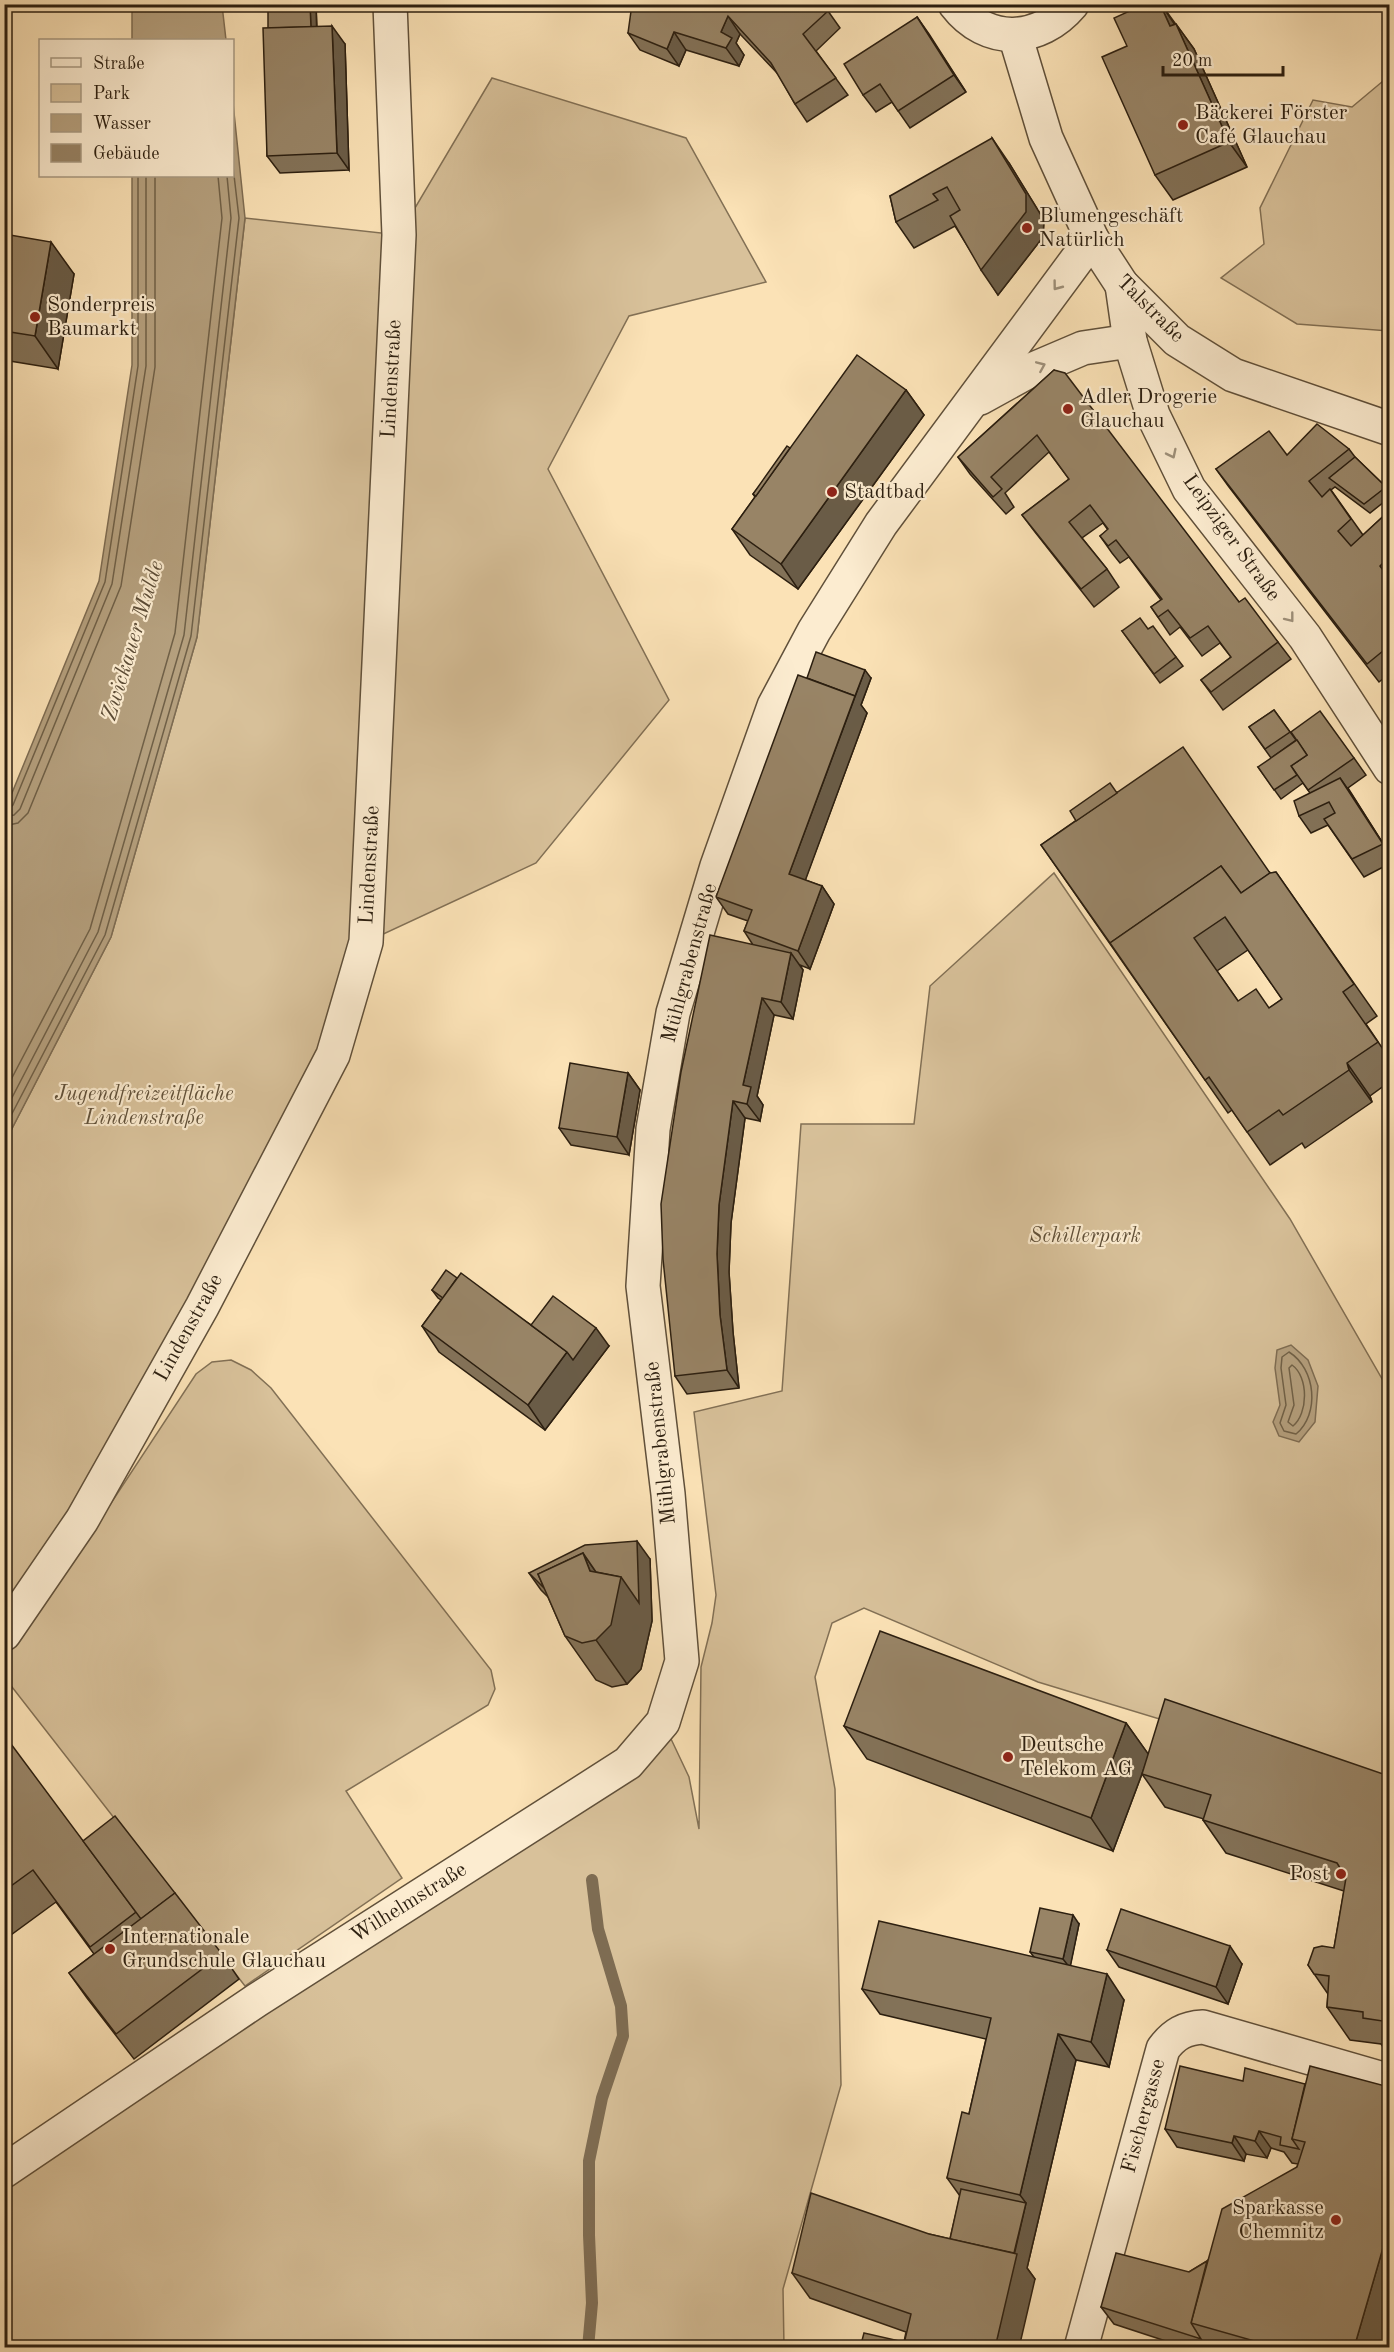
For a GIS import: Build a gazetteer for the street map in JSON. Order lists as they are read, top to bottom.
{
  "streets": {
    "street": [
      "Talstraße",
      "Lindenstraße",
      "Leipziger Straße",
      "Mühlgrabenstraße",
      "Wilhelmstraße",
      "Fischergasse"
    ]
  },
  "crossings": [
    ["Talstraße", "Leipziger Straße"],
    ["Talstraße", "Mühlgrabenstraße"],
    ["Leipziger Straße", "Mühlgrabenstraße"],
    ["Mühlgrabenstraße", "Wilhelmstraße"]
  ],
  "one_way": ["Leipziger Straße"],
  "water": ["Zwickauer Mulde"],
  "parks": ["Jugendfreizeitfläche Lindenstraße", "Schillerpark"],
  "places": [
    "Bäckerei Förster Café Glauchau",
    "Blumengeschäft Natürlich",
    "Sonderpreis Baumarkt",
    "Adler Drogerie Glauchau",
    "Stadtbad",
    "Deutsche Telekom AG",
    "Post",
    "Internationale Grundschule Glauchau",
    "Sparkasse Chemnitz"
  ],
  "legend": [
    "Straße",
    "Park",
    "Wasser",
    "Gebäude"
  ],
  "scale_bar": "20 m"
}
